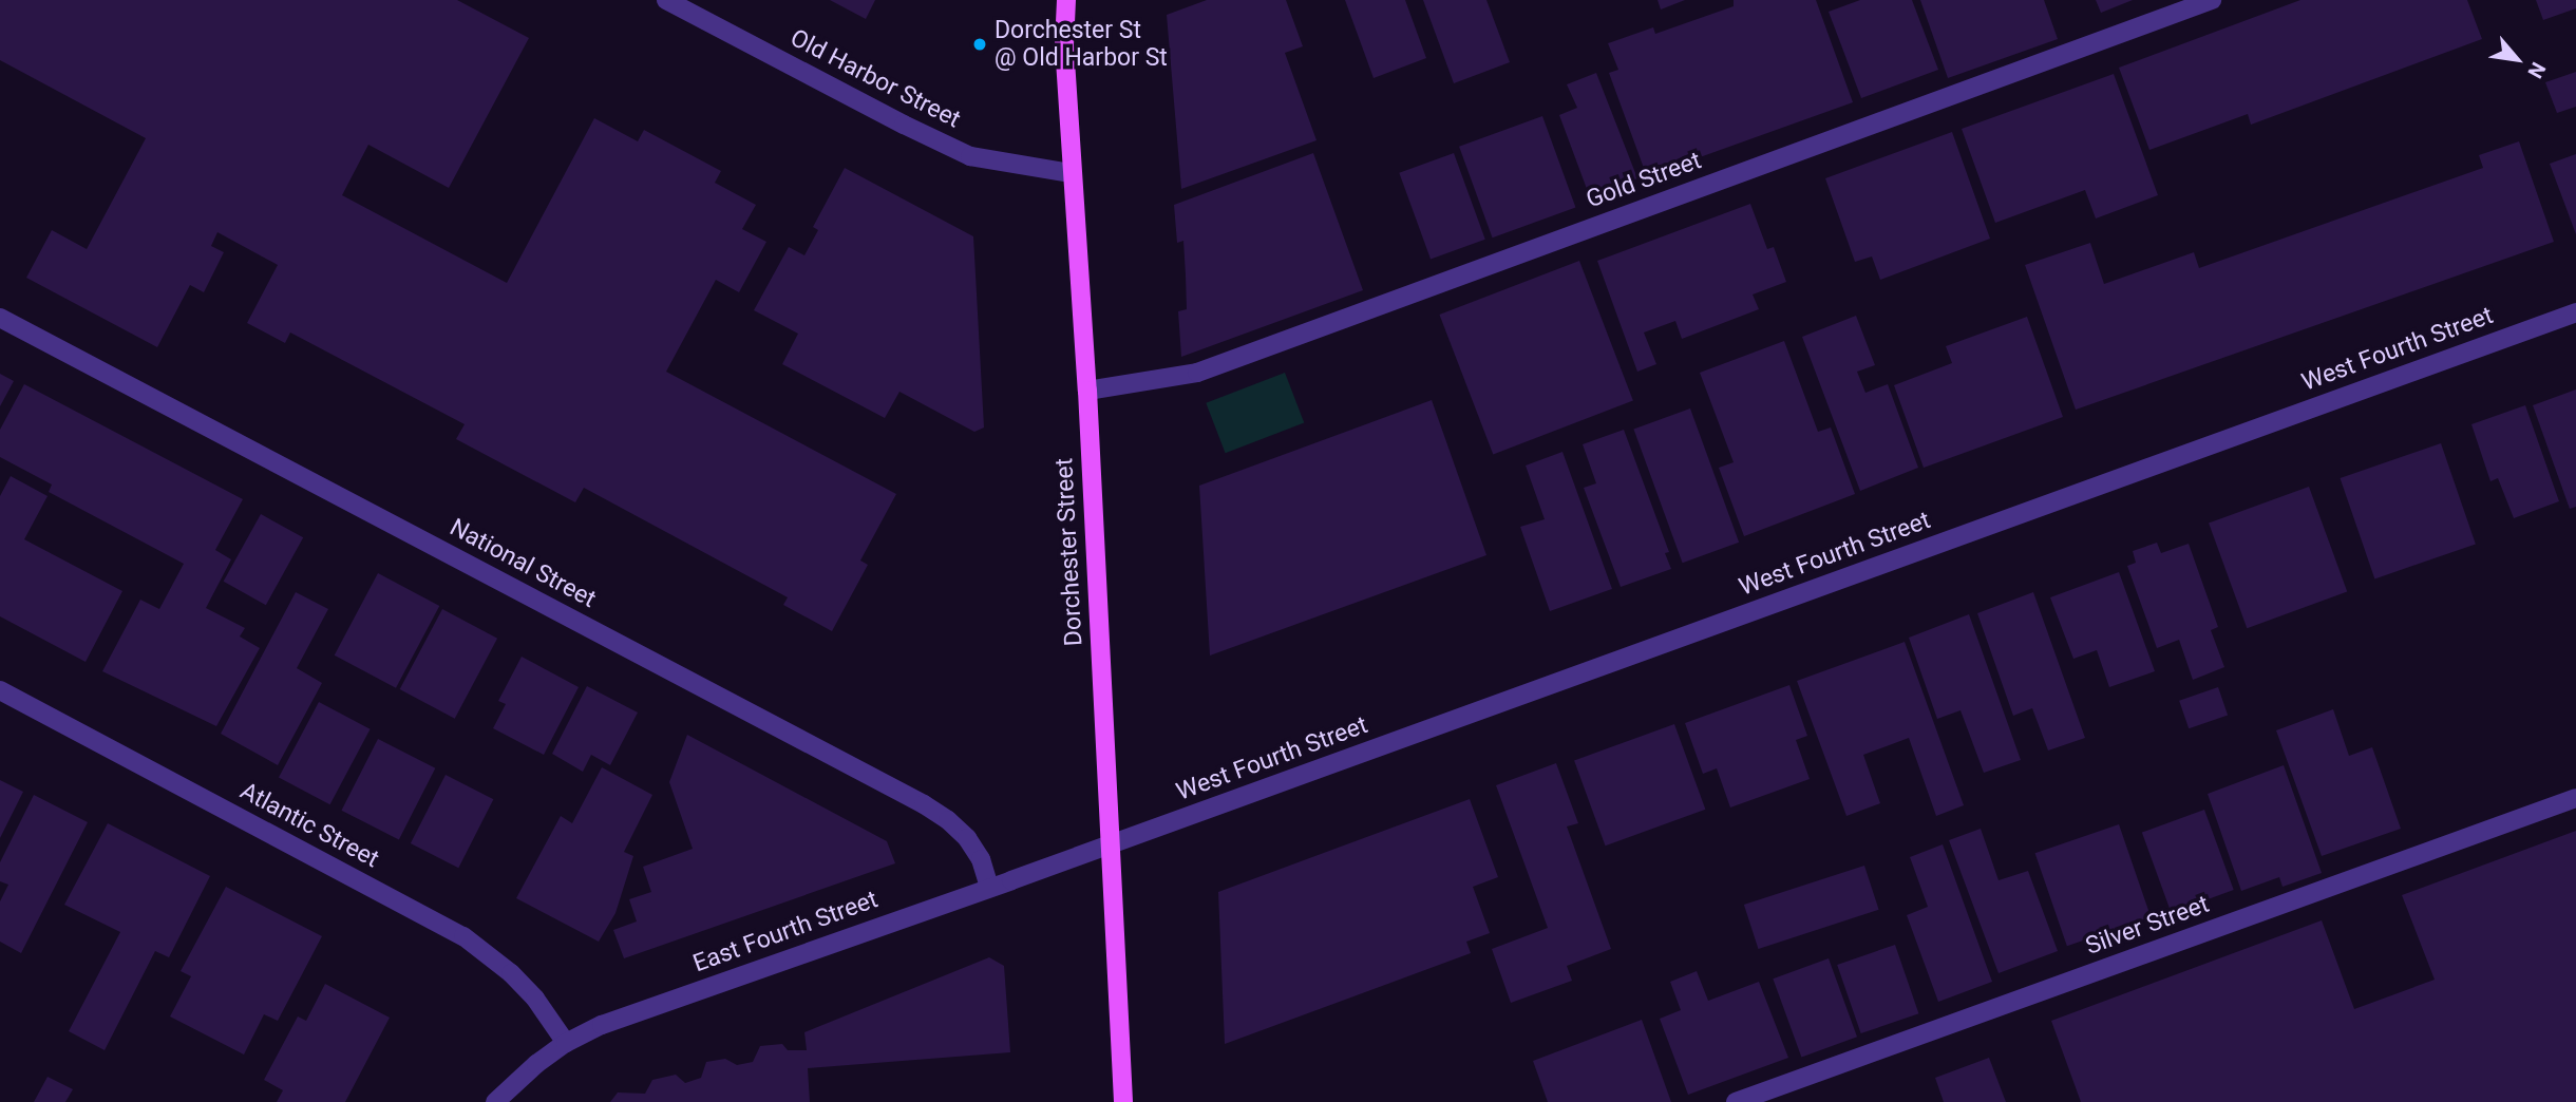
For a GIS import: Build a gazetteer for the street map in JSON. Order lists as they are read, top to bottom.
{
  "streets": {
    "main road": ["Dorchester Street"],
    "street": [
      "Old Harbor Street",
      "Gold Street",
      "West Fourth Street",
      "National Street",
      "Atlantic Street",
      "Silver Street",
      "East Fourth Street"
    ]
  },
  "crossings": [
    ["Old Harbor Street", "Dorchester Street"],
    ["Gold Street", "Dorchester Street"],
    ["West Fourth Street", "Dorchester Street"],
    ["West Fourth Street", "East Fourth Street"],
    ["Dorchester Street", "East Fourth Street"],
    ["National Street", "East Fourth Street"],
    ["Atlantic Street", "East Fourth Street"]
  ],
  "places": ["Dorchester St @ Old Harbor St"],
  "north": "bottom right"
}
